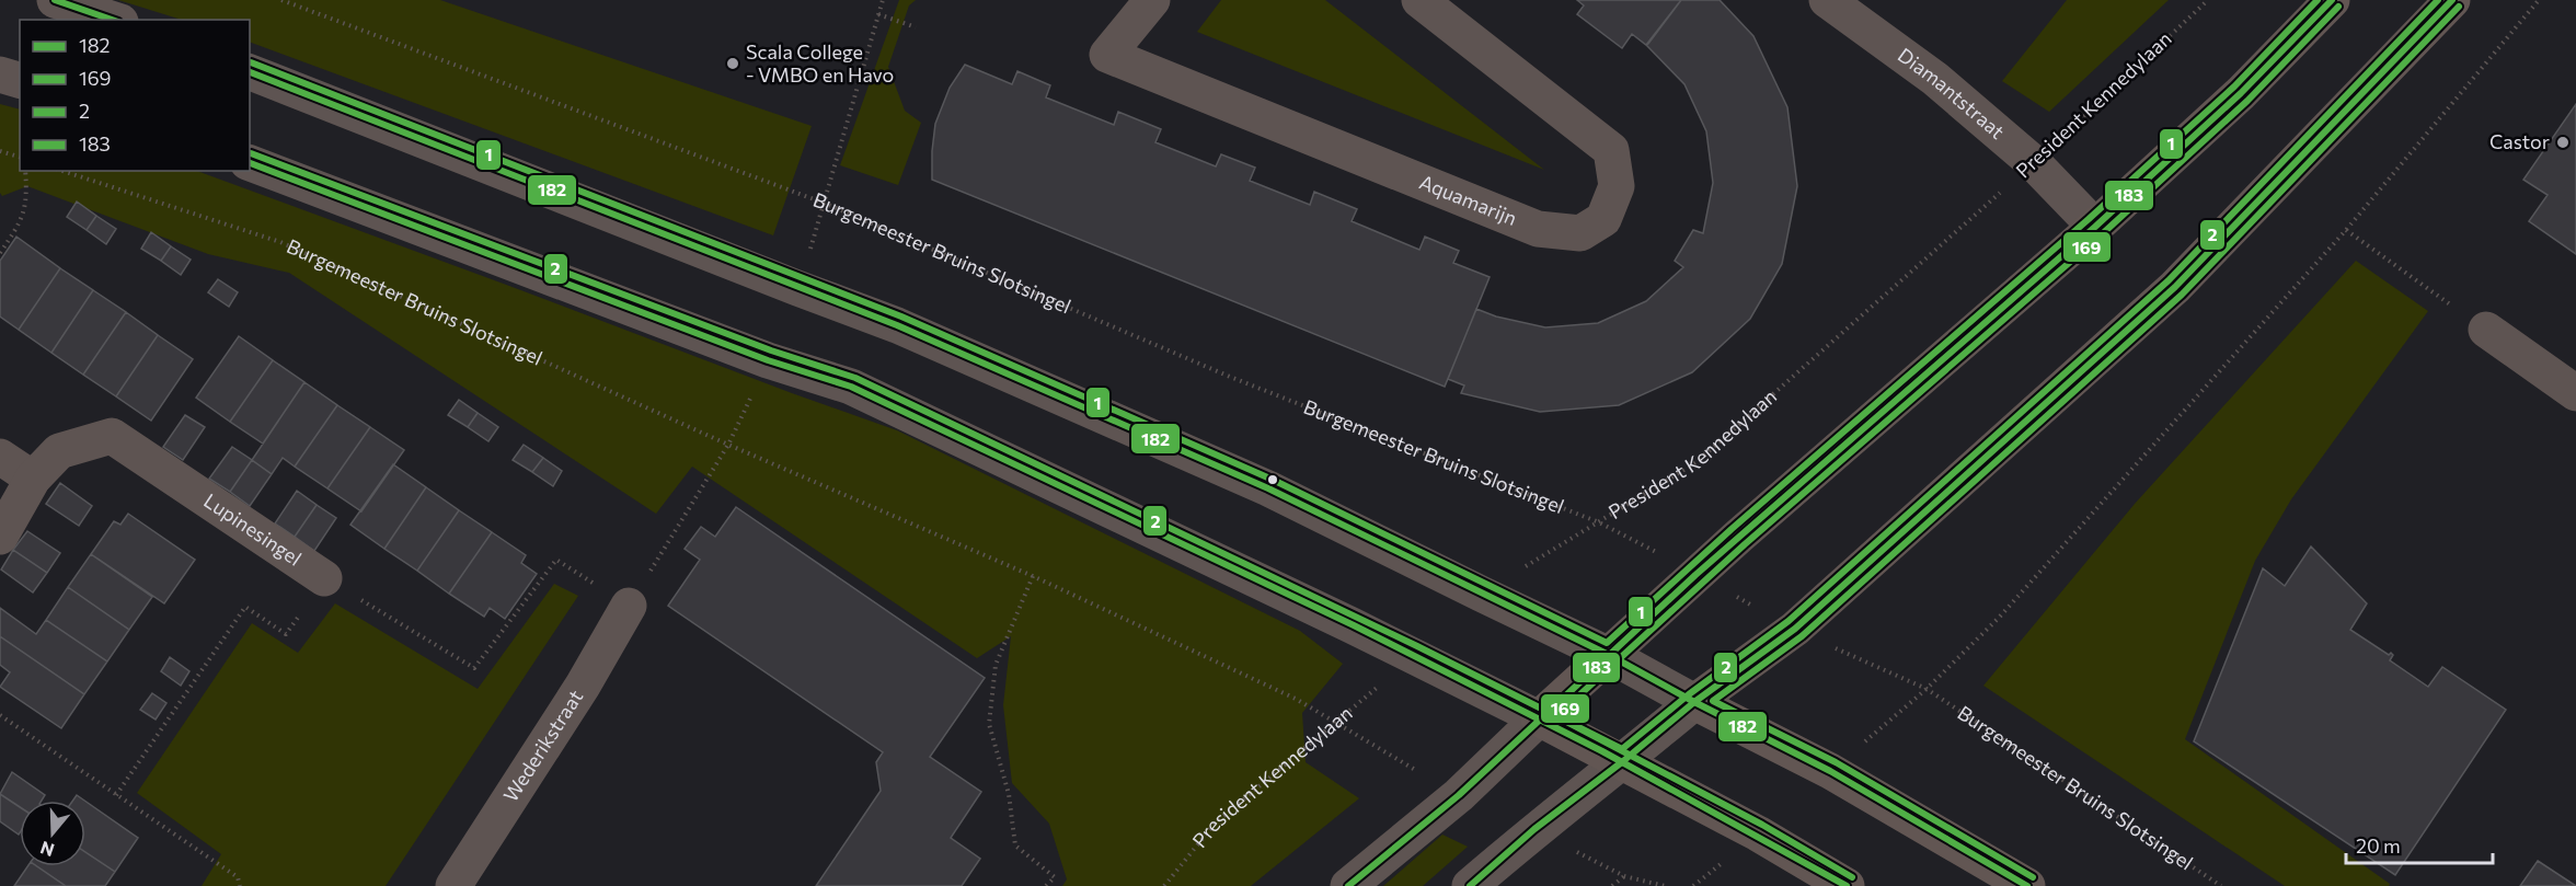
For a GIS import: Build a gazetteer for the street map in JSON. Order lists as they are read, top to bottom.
{
  "streets": {
    "street": [
      "Diamantstraat",
      "Aquamarijn",
      "Lupinesingel",
      "Wederikstraat"
    ],
    "path": ["President Kennedylaan", "Burgemeester Bruins Slotsingel"]
  },
  "crossings": [
    ["Diamantstraat", "President Kennedylaan"],
    ["President Kennedylaan", "Burgemeester Bruins Slotsingel"]
  ],
  "places": ["Scala College - VMBO en Havo", "Castor"],
  "lines": [
    "transit line 182",
    "transit line 2",
    "transit line 183",
    "transit line 1",
    "transit line 169"
  ],
  "legend": [
    "182",
    "169",
    "2",
    "183"
  ],
  "scale_bar": "20 m",
  "north": "bottom"
}
